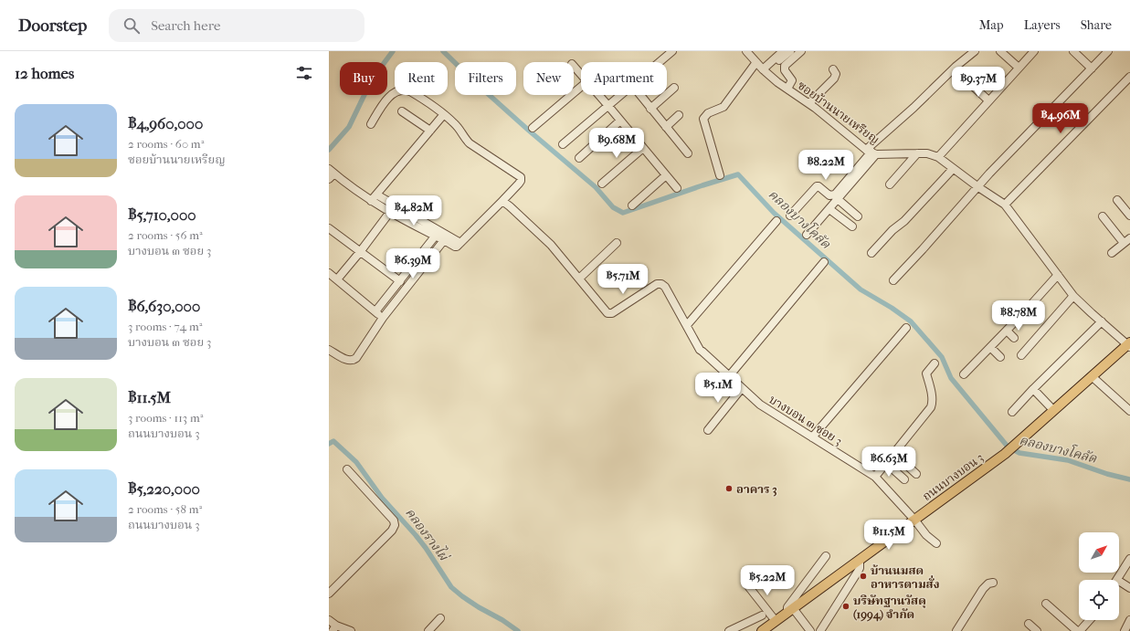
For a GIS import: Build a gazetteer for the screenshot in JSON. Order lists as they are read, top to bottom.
{
  "streets": {
    "main road": ["ถนนบางบอน 3"],
    "street": ["ซอยบ้านนายเหรียญ", "บางบอน ๓ ซอย 3"]
  },
  "crossings": [
    ["ซอยบ้านนายเหรียญ", "ถนนบางบอน 3"],
    ["บางบอน ๓ ซอย 3", "ถนนบางบอน 3"]
  ],
  "water": ["คลองบางโคลัด", "คลองรางไผ่"],
  "places": ["อาคาร 3", "บ้านนมสด อาหารตามสั่ง", "บริษัทฐานวัสดุ (1994) จำกัด"],
  "north": "top right",
  "page": {
    "header": "Doorstep",
    "search": "Search here",
    "nav": ["Map", "Layers", "Share"],
    "heading": "12 homes",
    "chip": [
      "Buy",
      "Rent",
      "Filters",
      "New",
      "Apartment"
    ],
    "price": [
      "฿9.37M",
      "฿4.96M",
      "฿9.68M",
      "฿8.22M",
      "฿4.82M",
      "฿6.39M",
      "฿5.71M",
      "฿8.78M",
      "฿5.1M",
      "฿6.63M",
      "฿11.5M",
      "฿5.22M"
    ],
    "list": [
      {
        "name": "฿4,960,000",
        "note": "2 rooms · 60 m² · ซอยบ้านนายเหรียญ"
      },
      {
        "name": "฿5,710,000",
        "note": "2 rooms · 56 m² · บางบอน ๓ ซอย 3"
      },
      {
        "name": "฿6,630,000",
        "note": "3 rooms · 74 m² · บางบอน ๓ ซอย 3"
      },
      {
        "name": "฿11.5M",
        "note": "3 rooms · 113 m² · ถนนบางบอน 3"
      },
      {
        "name": "฿5,220,000",
        "note": "2 rooms · 58 m² · ถนนบางบอน 3"
      }
    ]
  }
}
